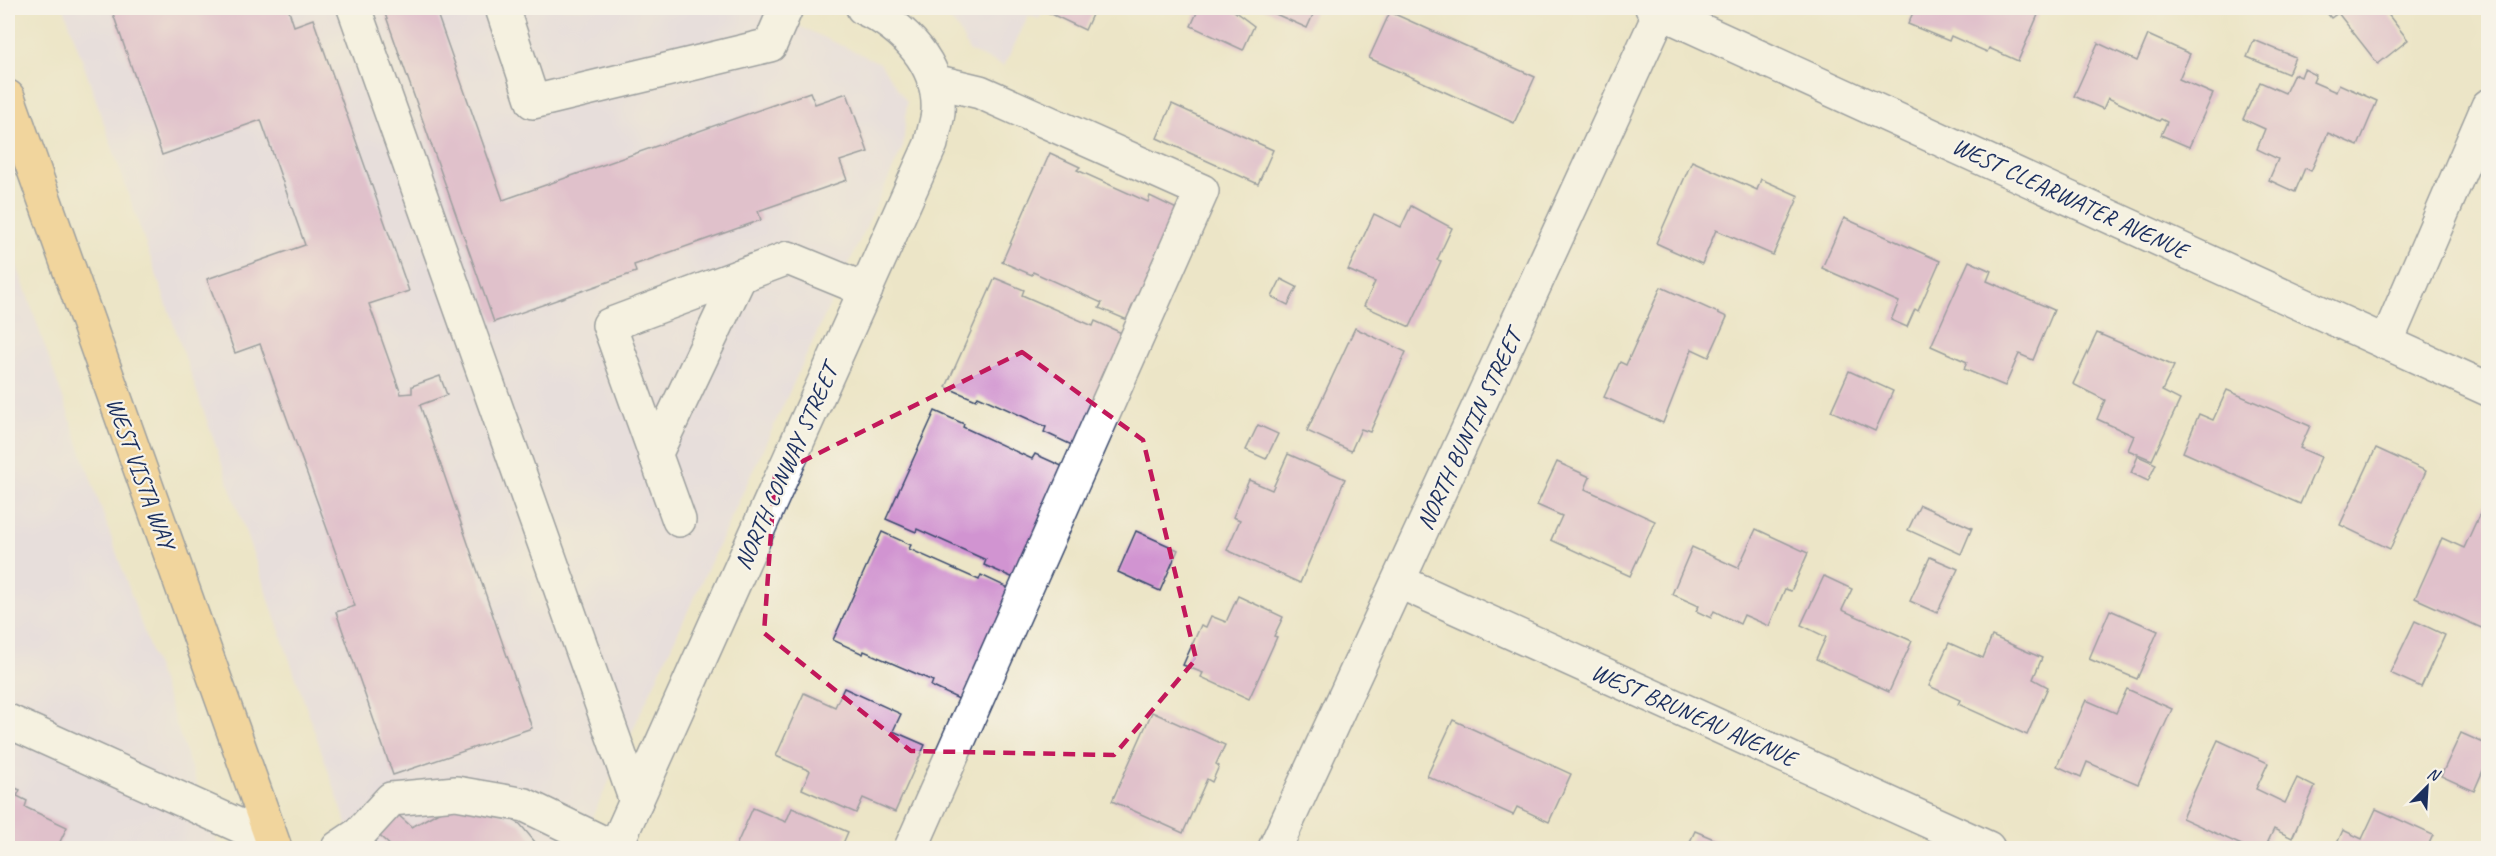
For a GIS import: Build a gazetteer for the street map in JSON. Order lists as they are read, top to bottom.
{
  "streets": {
    "main road": ["WEST VISTA WAY"],
    "street": [
      "WEST CLEARWATER AVENUE",
      "NORTH BUNTIN STREET",
      "NORTH CONWAY STREET",
      "WEST BRUNEAU AVENUE"
    ]
  },
  "crossings": [
    ["WEST CLEARWATER AVENUE", "NORTH BUNTIN STREET"],
    ["NORTH BUNTIN STREET", "WEST BRUNEAU AVENUE"]
  ],
  "north": "top right"
}
